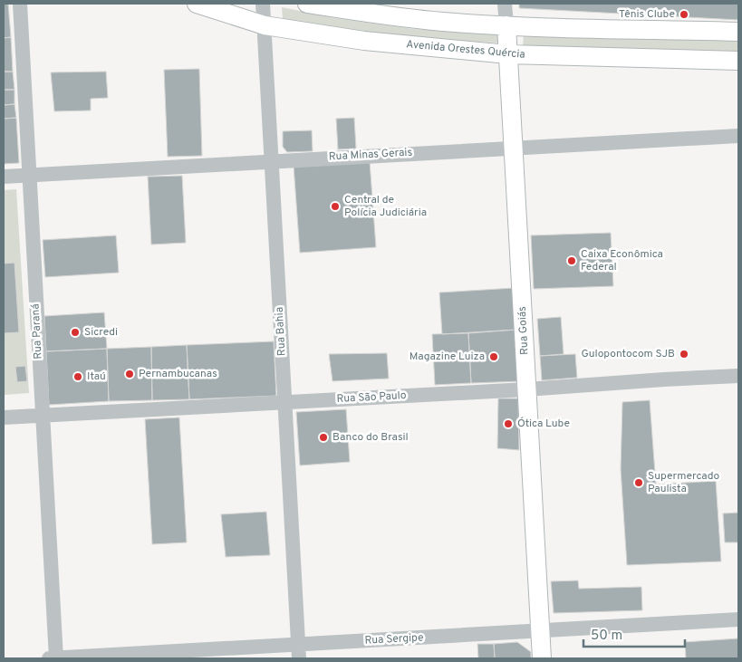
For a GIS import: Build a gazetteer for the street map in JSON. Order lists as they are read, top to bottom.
{
  "streets": {
    "main road": ["Avenida Orestes Quércia", "Rua Goiás"],
    "street": [
      "Rua Minas Gerais",
      "Rua Paraná",
      "Rua Bahia",
      "Rua São Paulo",
      "Rua Sergipe"
    ]
  },
  "crossings": [
    ["Avenida Orestes Quércia", "Rua Goiás"],
    ["Avenida Orestes Quércia", "Rua Bahia"],
    ["Rua Minas Gerais", "Rua Goiás"],
    ["Rua Minas Gerais", "Rua Paraná"],
    ["Rua Minas Gerais", "Rua Bahia"],
    ["Rua Goiás", "Rua São Paulo"],
    ["Rua Goiás", "Rua Sergipe"],
    ["Rua Paraná", "Rua São Paulo"],
    ["Rua Paraná", "Rua Sergipe"],
    ["Rua Bahia", "Rua São Paulo"],
    ["Rua Bahia", "Rua Sergipe"]
  ],
  "places": [
    "Tênis Clube",
    "Central de Polícia Judiciária",
    "Caixa Econômica Federal",
    "Sicredi",
    "Gulopontocom SJB",
    "Magazine Luiza",
    "Pernambucanas",
    "Itaú",
    "Ótica Lube",
    "Banco do Brasil",
    "Supermercado Paulista"
  ],
  "scale_bar": "50 m"
}
